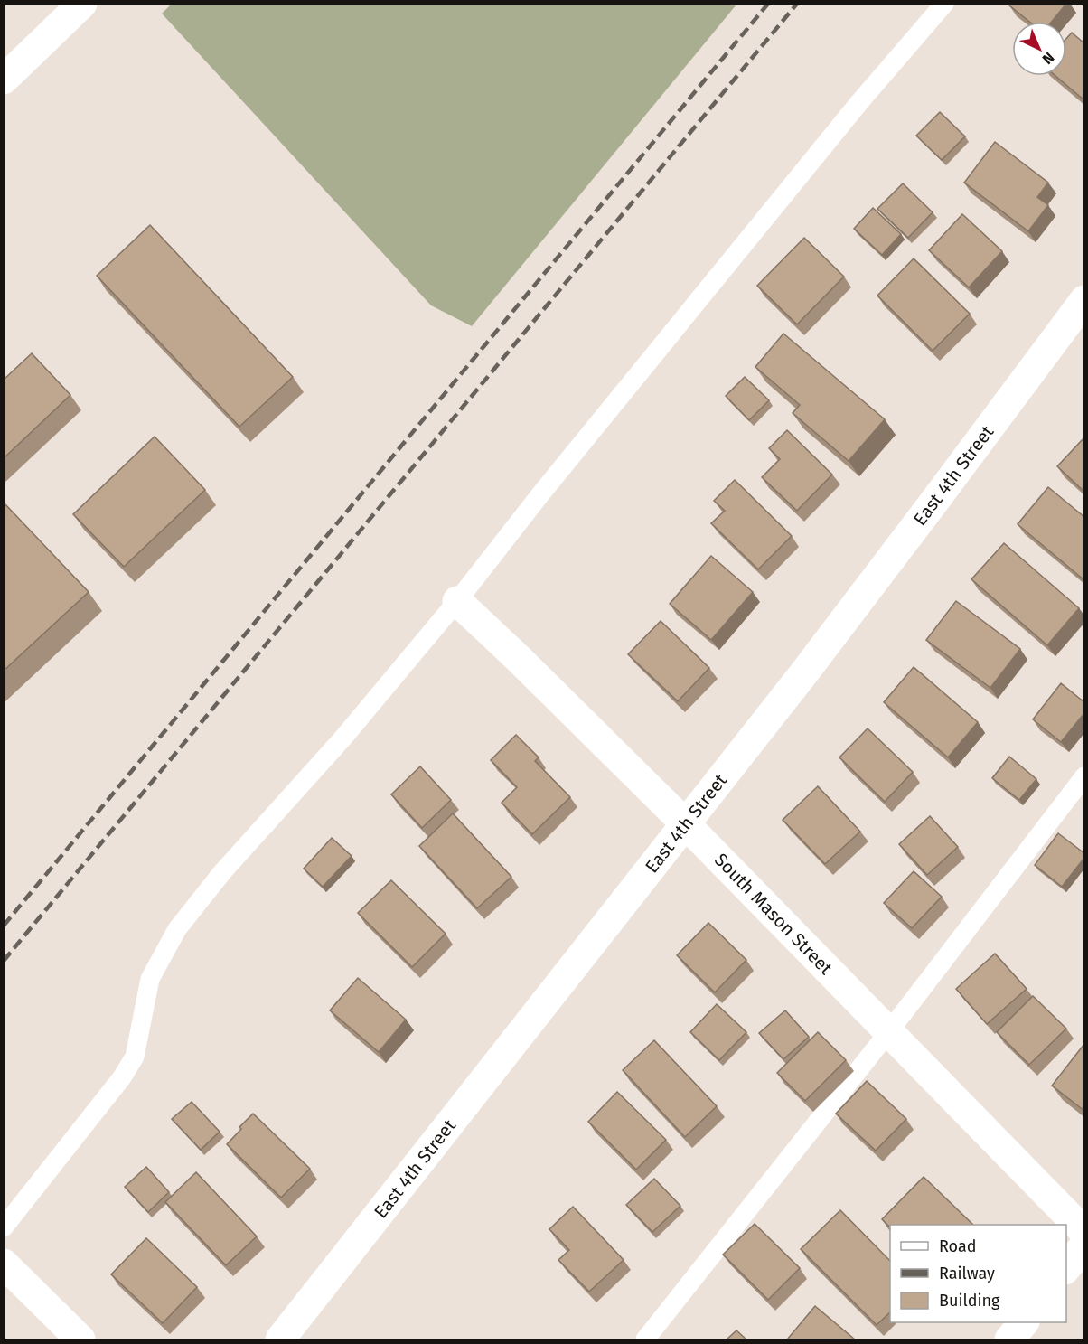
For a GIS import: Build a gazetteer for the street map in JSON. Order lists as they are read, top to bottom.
{
  "streets": {
    "street": ["East 4th Street", "South Mason Street"]
  },
  "crossings": [
    ["East 4th Street", "South Mason Street"]
  ],
  "legend": ["Road", "Railway", "Building"],
  "north": "bottom right"
}
